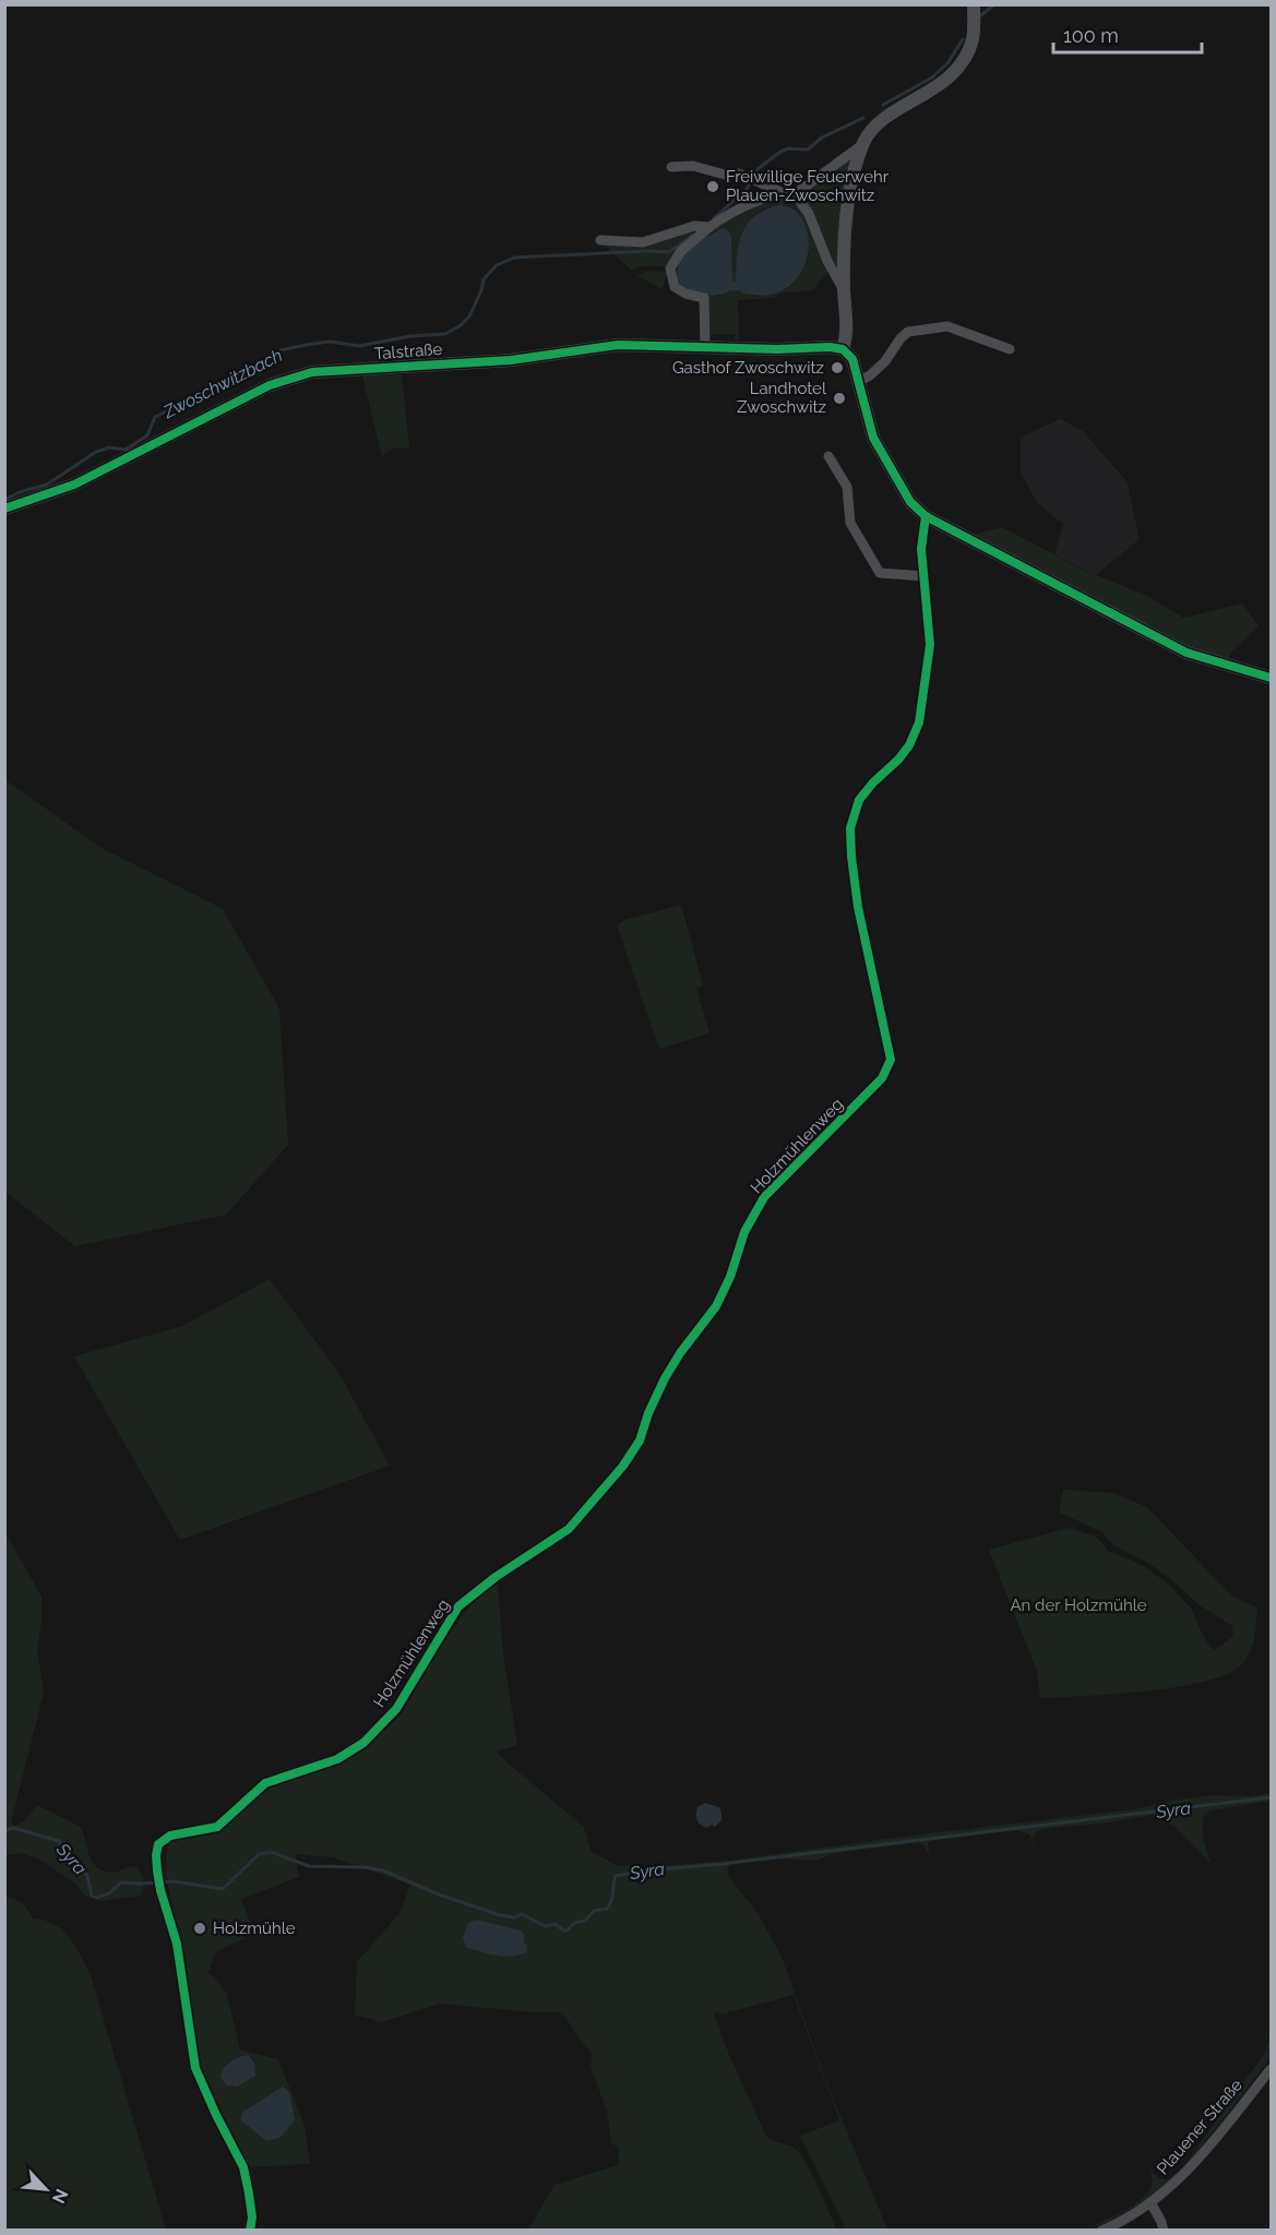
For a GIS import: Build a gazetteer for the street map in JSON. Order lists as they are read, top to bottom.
{
  "streets": {
    "street": ["Talstraße", "Holzmühlenweg", "Plauener Straße"]
  },
  "water": ["Zwoschwitzbach", "Syra"],
  "parks": ["An der Holzmühle"],
  "places": [
    "Freiwillige Feuerwehr Plauen-Zwoschwitz",
    "Gasthof Zwoschwitz",
    "Landhotel Zwoschwitz",
    "Holzmühle"
  ],
  "scale_bar": "100 m",
  "north": "bottom right"
}
